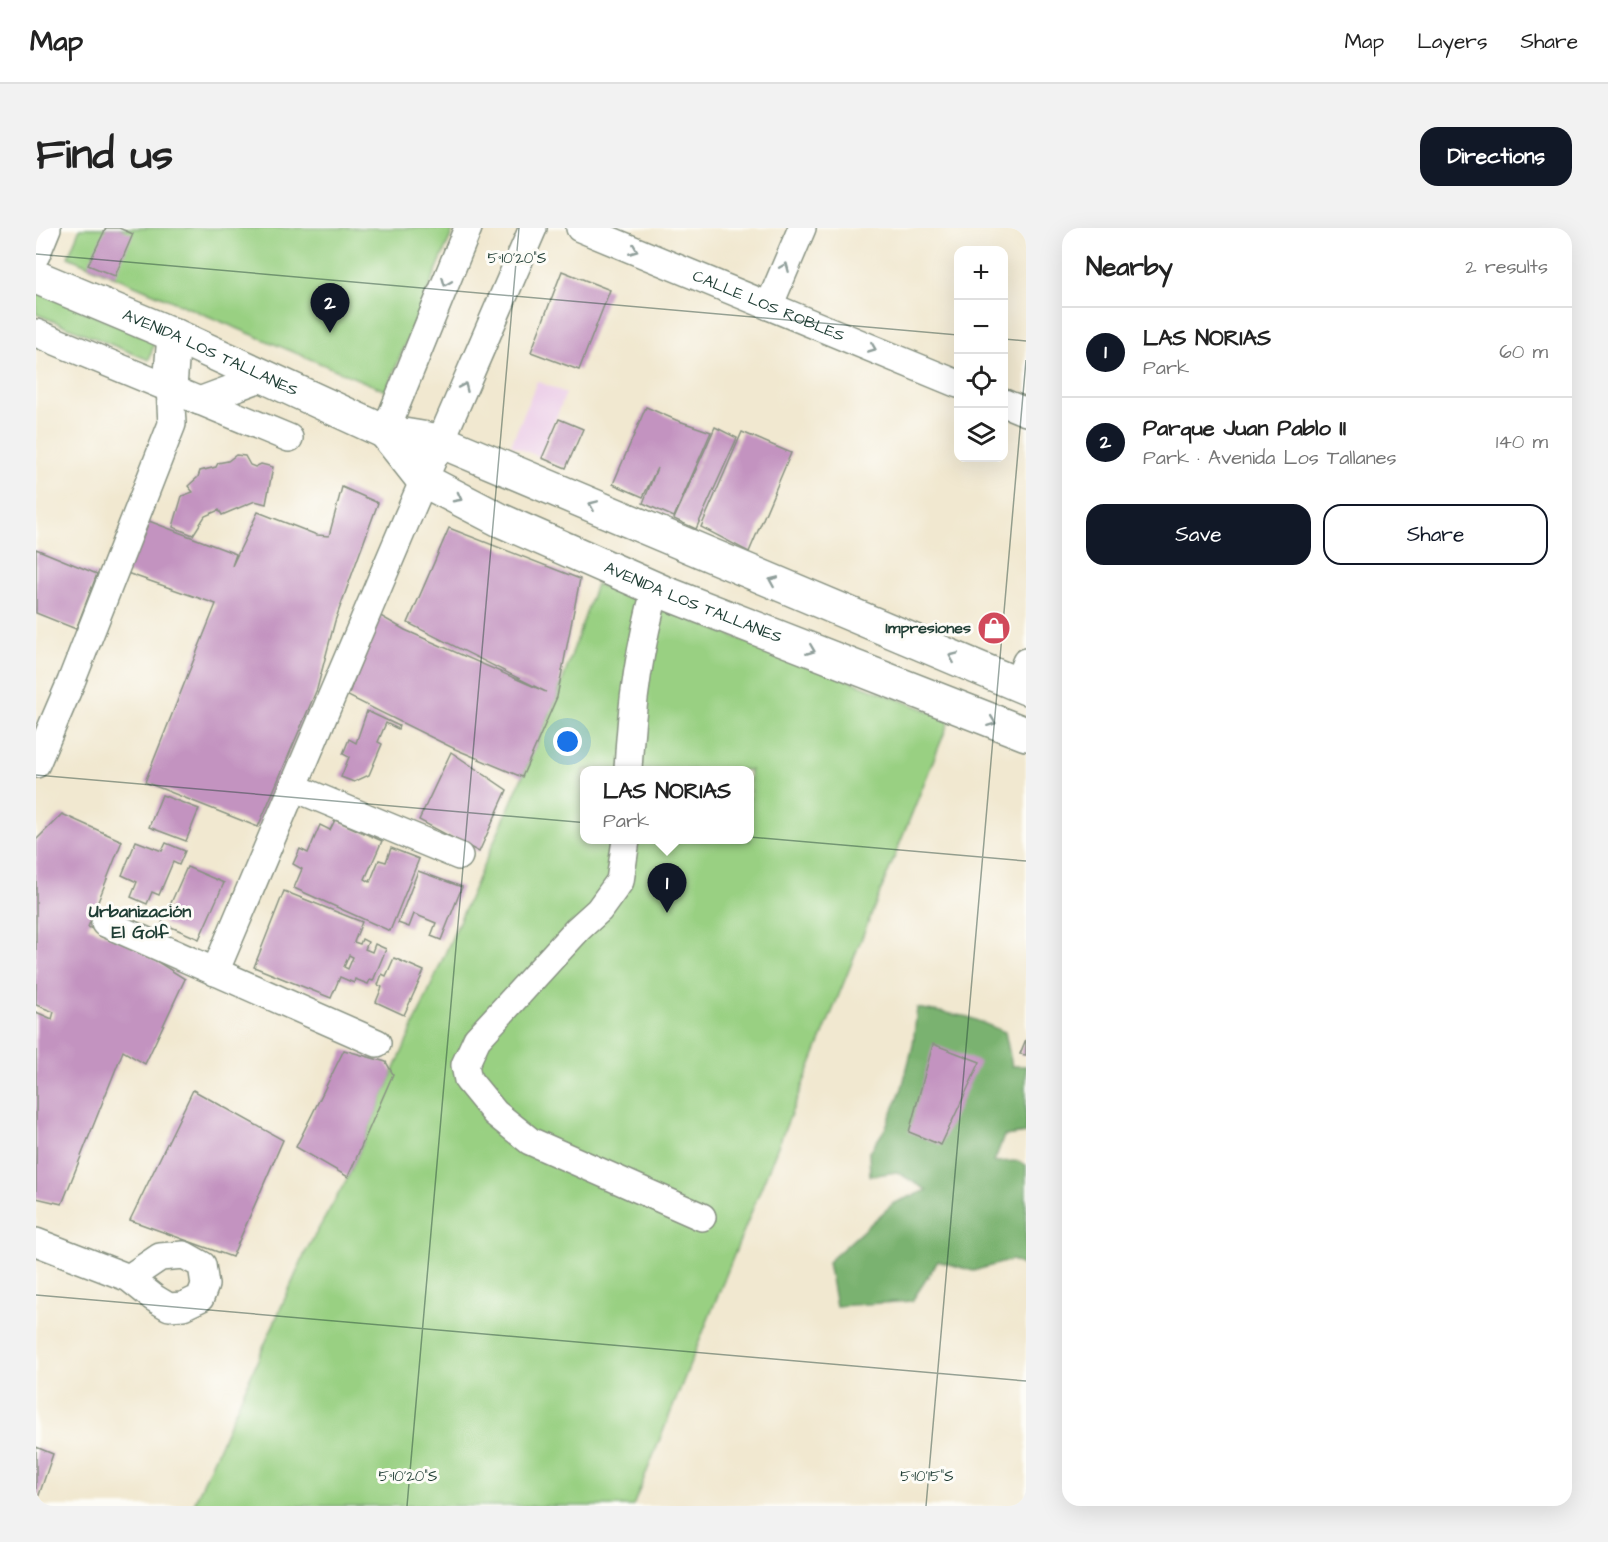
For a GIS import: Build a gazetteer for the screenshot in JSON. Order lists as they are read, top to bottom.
{
  "streets": {
    "main road": ["AVENIDA LOS TALLANES"],
    "street": ["CALLE LOS ROBLES"]
  },
  "one_way": ["CALLE LOS ROBLES"],
  "districts": ["Urbanización El Golf"],
  "places": {
    "shop": ["Impresiones"]
  },
  "page": {
    "header": "Map",
    "nav": ["Map", "Layers", "Share"],
    "title": "Find us",
    "buttons": [
      "Directions",
      ["Save", "Share"]
    ],
    "heading": ["Nearby", "2 results"],
    "map_buttons": ["+", "−"],
    "pins": ["2", "1"],
    "list": [
      {
        "mark": "1",
        "name": "LAS NORIAS",
        "note": "Park",
        "value": "60 m"
      },
      {
        "mark": "2",
        "name": "Parque Juan Pablo II",
        "note": "Park · Avenida Los Tallanes",
        "value": "140 m"
      }
    ],
    "popup": ["LAS NORIAS", "Park"]
  },
  "coordinates": ["5°10'20\"S", "5°10'15\"S"]
}
